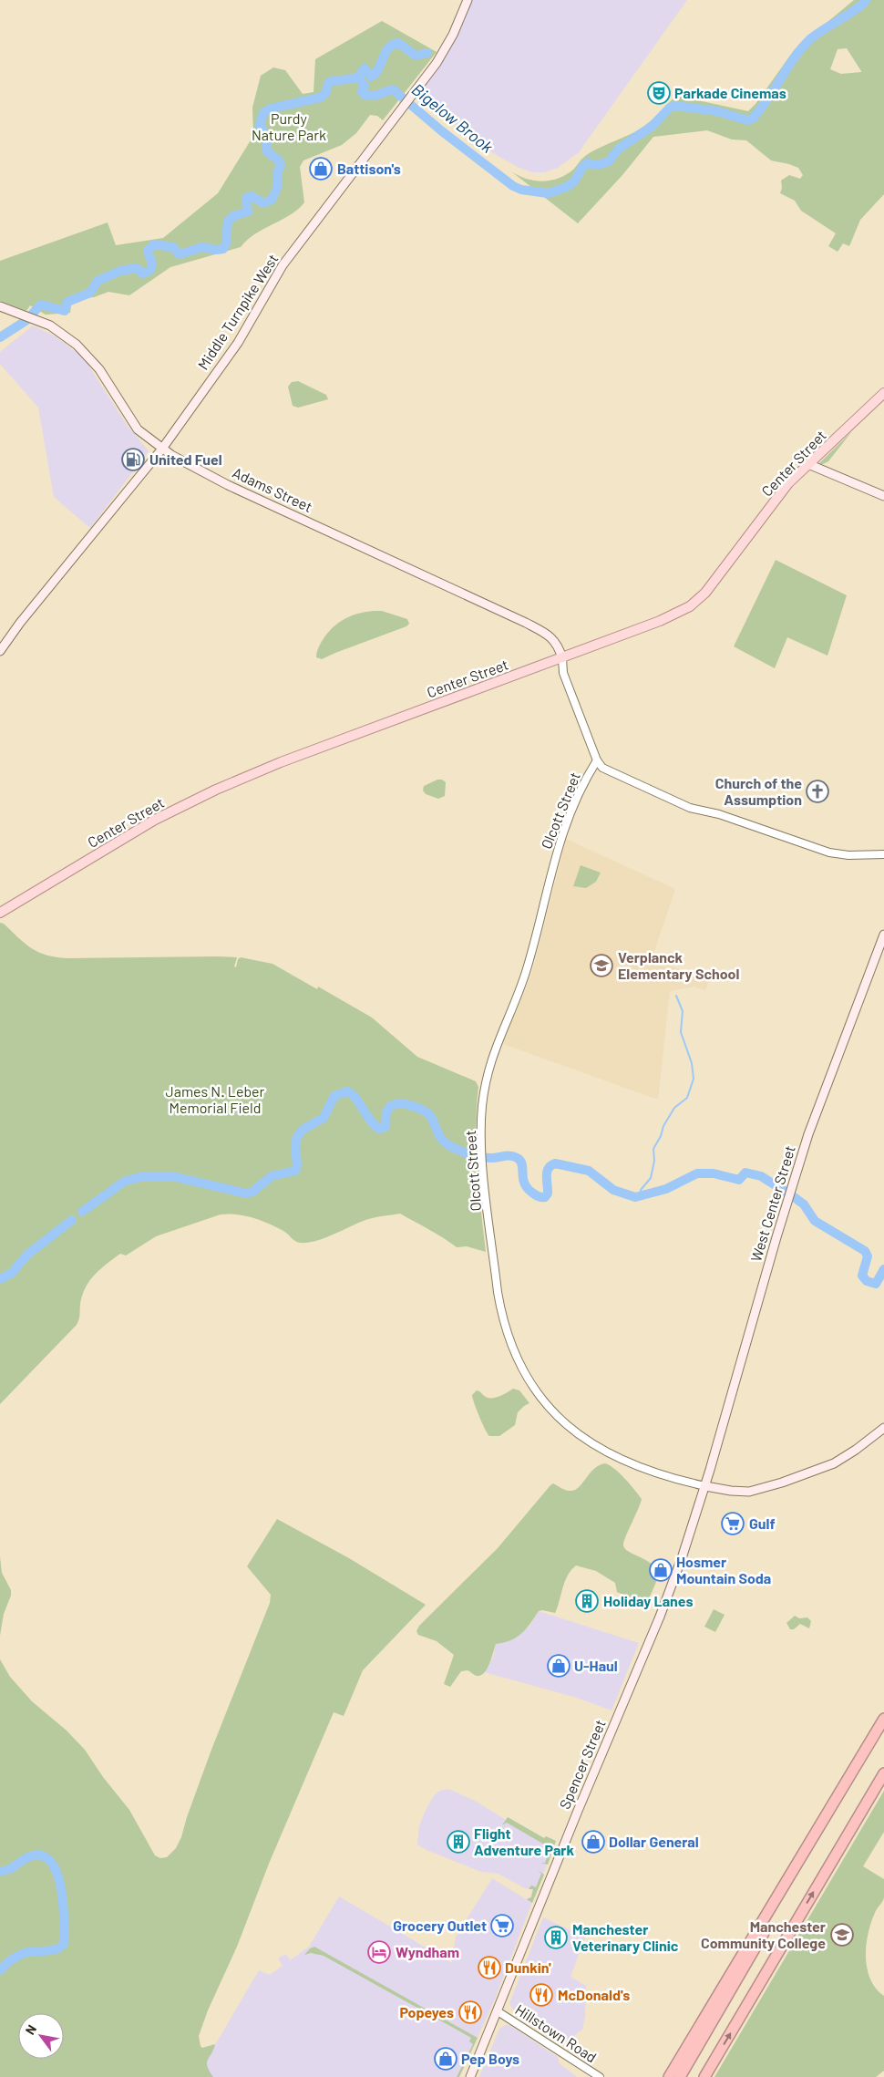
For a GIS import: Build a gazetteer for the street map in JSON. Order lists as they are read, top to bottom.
{
  "streets": {
    "main road": [
      "Middle Turnpike West",
      "Center Street",
      "Adams Street",
      "West Center Street",
      "Spencer Street"
    ],
    "street": ["Olcott Street", "Hillstown Road"]
  },
  "crossings": [
    ["Middle Turnpike West", "Adams Street"],
    ["Center Street", "Adams Street"],
    ["Olcott Street", "West Center Street"],
    ["Olcott Street", "Spencer Street"],
    ["West Center Street", "Spencer Street"],
    ["Spencer Street", "Hillstown Road"]
  ],
  "water": ["Bigelow Brook"],
  "parks": ["Purdy Nature Park", "James N. Leber Memorial Field"],
  "places": {
    "theatre": ["Parkade Cinemas"],
    "shop": [
      "Battison's",
      "Hosmer Mountain Soda",
      "U-Haul",
      "Dollar General",
      "Pep Boys"
    ],
    "fuel station": ["United Fuel"],
    "church": ["Church of the Assumption"],
    "school or university": ["Verplanck Elementary School", "Manchester Community College"],
    "supermarket": ["Gulf", "Grocery Outlet"],
    "building": ["Holiday Lanes", "Flight Adventure Park", "Manchester Veterinary Clinic"],
    "hotel": ["Wyndham"],
    "restaurant": ["Dunkin'", "McDonald's", "Popeyes"]
  },
  "north": "top left"
}
